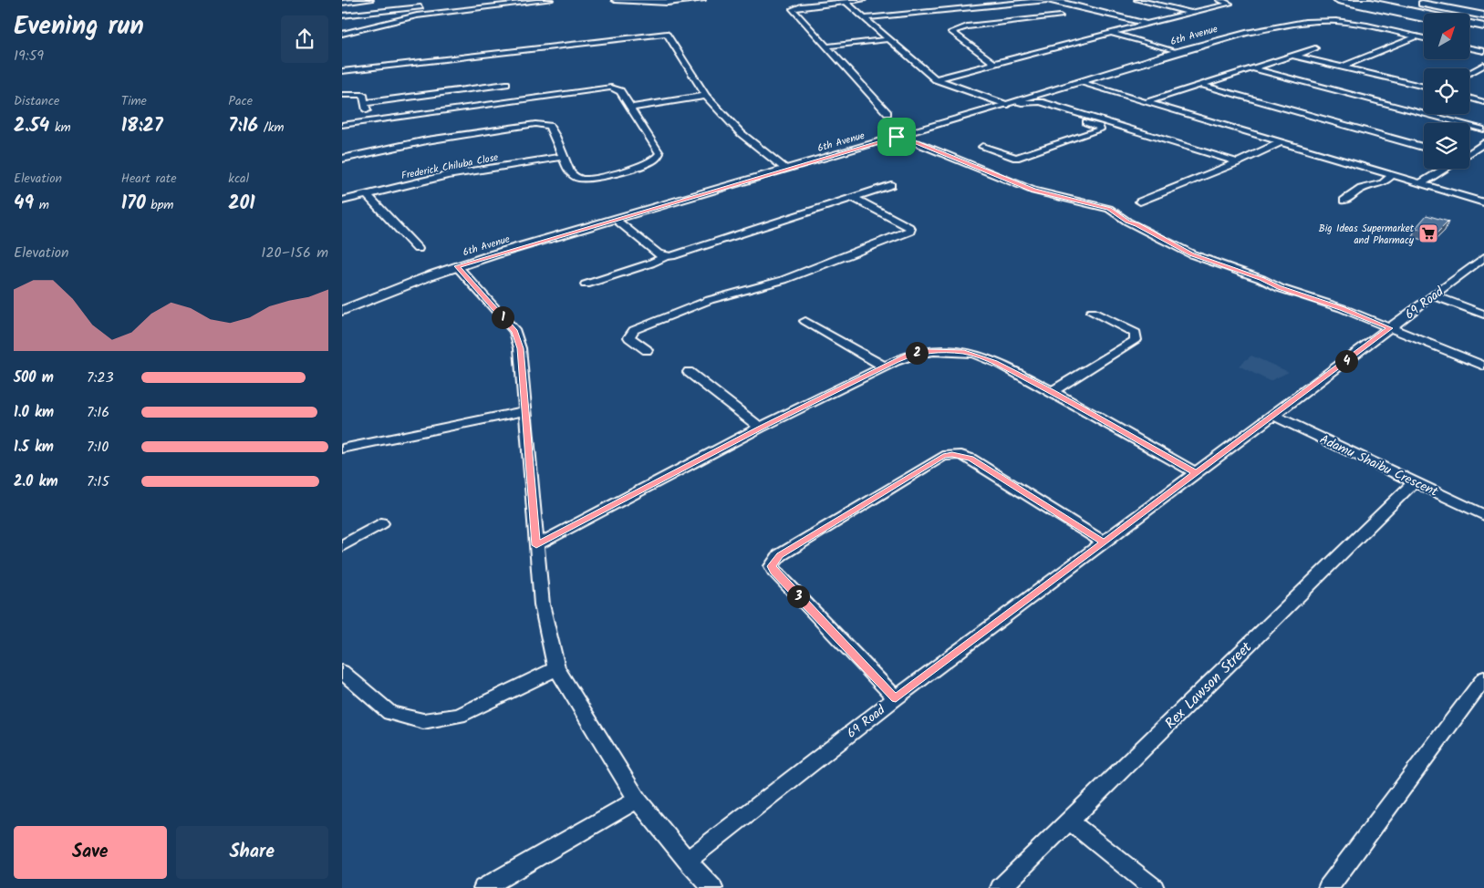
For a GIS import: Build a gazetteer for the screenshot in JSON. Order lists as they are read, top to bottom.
{
  "streets": {
    "street": [
      "6th Avenue",
      "Frederick Chiluba Close",
      "69 Road",
      "Adamu Shaibu Crescent",
      "Rex Lawson Street"
    ]
  },
  "crossings": [
    ["69 Road", "Adamu Shaibu Crescent"],
    ["Adamu Shaibu Crescent", "Rex Lawson Street"]
  ],
  "places": {
    "supermarket": ["Big Ideas Supermarket and Pharmacy"]
  },
  "north": "top right",
  "page": {
    "heading": ["Evening run", "19:59"],
    "stats": [
      ["Distance", "2.54 km"],
      ["Time", "18:27"],
      ["Pace", "7:16 /km"],
      ["Elevation", "49 m"],
      ["Heart rate", "170 bpm"],
      ["kcal", "201"]
    ],
    "chart": ["Elevation", "120–156 m"],
    "pins": [
      "1",
      "2",
      "4",
      "3"
    ],
    "list": [
      {
        "name": "500 m",
        "note": "7:23"
      },
      {
        "name": "1.0 km",
        "note": "7:16"
      },
      {
        "name": "1.5 km",
        "note": "7:10"
      },
      {
        "name": "2.0 km",
        "note": "7:15"
      }
    ],
    "buttons": ["Save", "Share"]
  }
}
